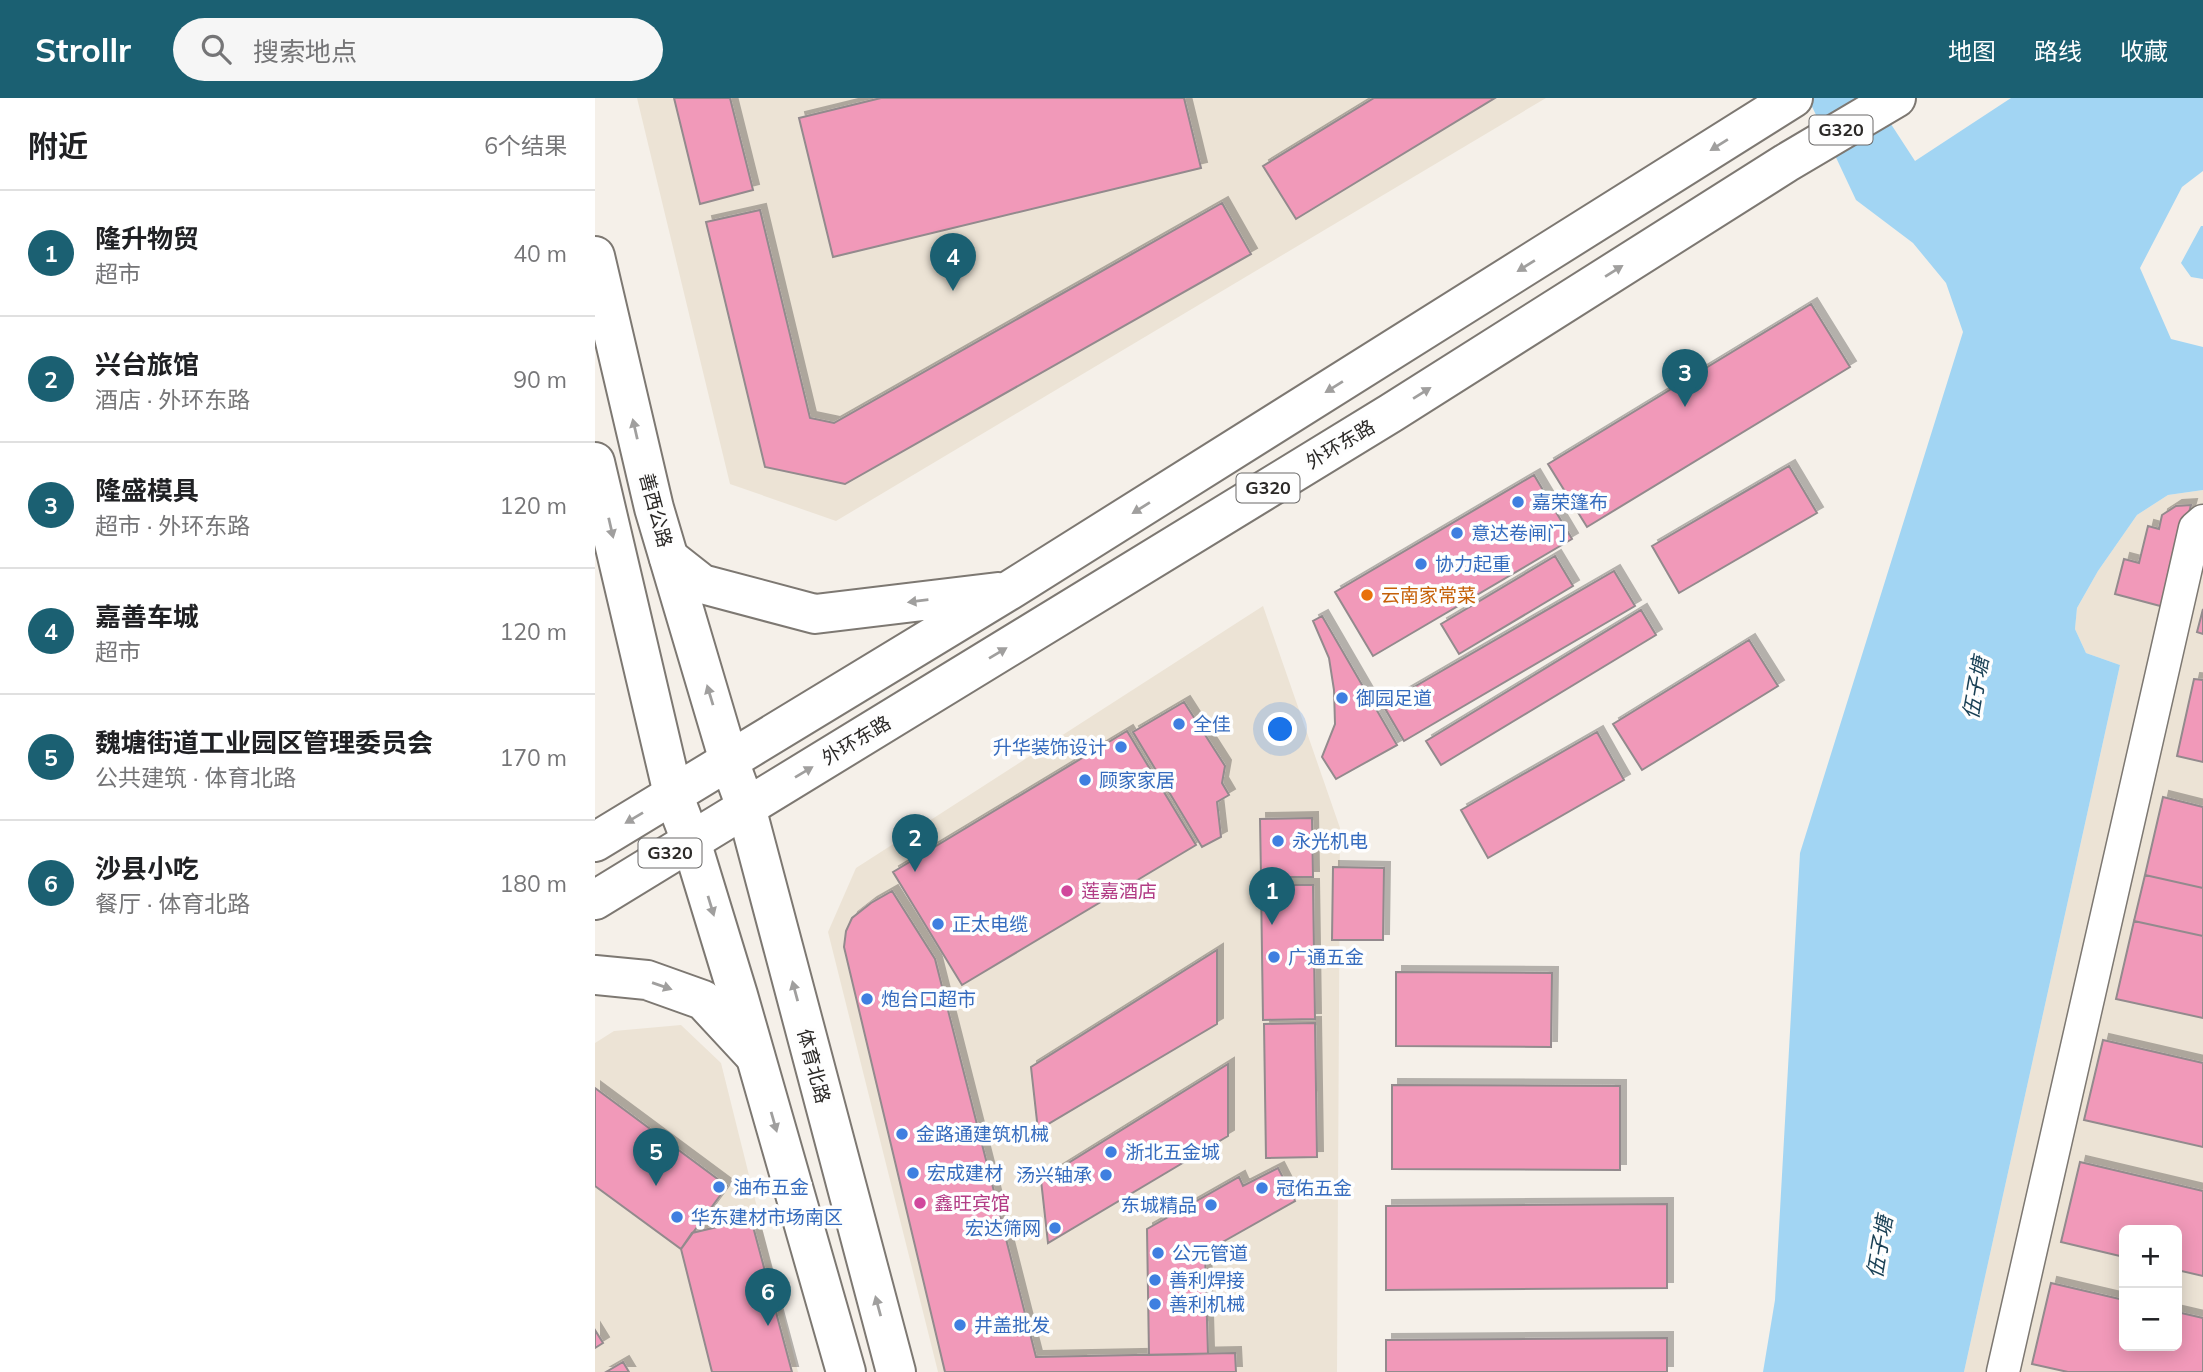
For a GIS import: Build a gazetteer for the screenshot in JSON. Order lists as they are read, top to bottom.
{
  "streets": {
    "main road": [
      "G320",
      "外环东路",
      "善西公路",
      "体育北路"
    ]
  },
  "crossings": [
    ["G320", "外环东路"],
    ["G320", "善西公路"],
    ["G320", "体育北路"],
    ["外环东路", "体育北路"],
    ["善西公路", "体育北路"]
  ],
  "water": ["伍子塘"],
  "places": [
    "嘉荣篷布",
    "意达卷闸门",
    "协力起重",
    "云南家常菜",
    "御园足道",
    "全佳",
    "升华装饰设计",
    "顾家家居",
    "永光机电",
    "莲嘉酒店",
    "正太电缆",
    "广通五金",
    "炮台口超市",
    "金路通建筑机械",
    "浙北五金城",
    "宏成建材",
    "汤兴轴承",
    "油布五金",
    "冠佑五金",
    "鑫旺宾馆",
    "东城精品",
    "华东建材市场南区",
    "宏达筛网",
    "公元管道",
    "善利焊接",
    "善利机械",
    "井盖批发"
  ],
  "page": {
    "header": "Strollr",
    "search": "搜索地点",
    "nav": ["地图", "路线", "收藏"],
    "heading": ["附近", "6个结果"],
    "list": [
      {
        "mark": "1",
        "name": "隆升物贸",
        "note": "超市",
        "value": "40 m"
      },
      {
        "mark": "2",
        "name": "兴台旅馆",
        "note": "酒店 · 外环东路",
        "value": "90 m"
      },
      {
        "mark": "3",
        "name": "隆盛模具",
        "note": "超市 · 外环东路",
        "value": "120 m"
      },
      {
        "mark": "4",
        "name": "嘉善车城",
        "note": "超市",
        "value": "120 m"
      },
      {
        "mark": "5",
        "name": "魏塘街道工业园区管理委员会",
        "note": "公共建筑 · 体育北路",
        "value": "170 m"
      },
      {
        "mark": "6",
        "name": "沙县小吃",
        "note": "餐厅 · 体育北路",
        "value": "180 m"
      }
    ],
    "pins": [
      "4",
      "3",
      "2",
      "1",
      "5",
      "6"
    ],
    "map_buttons": ["+", "−"]
  }
}
